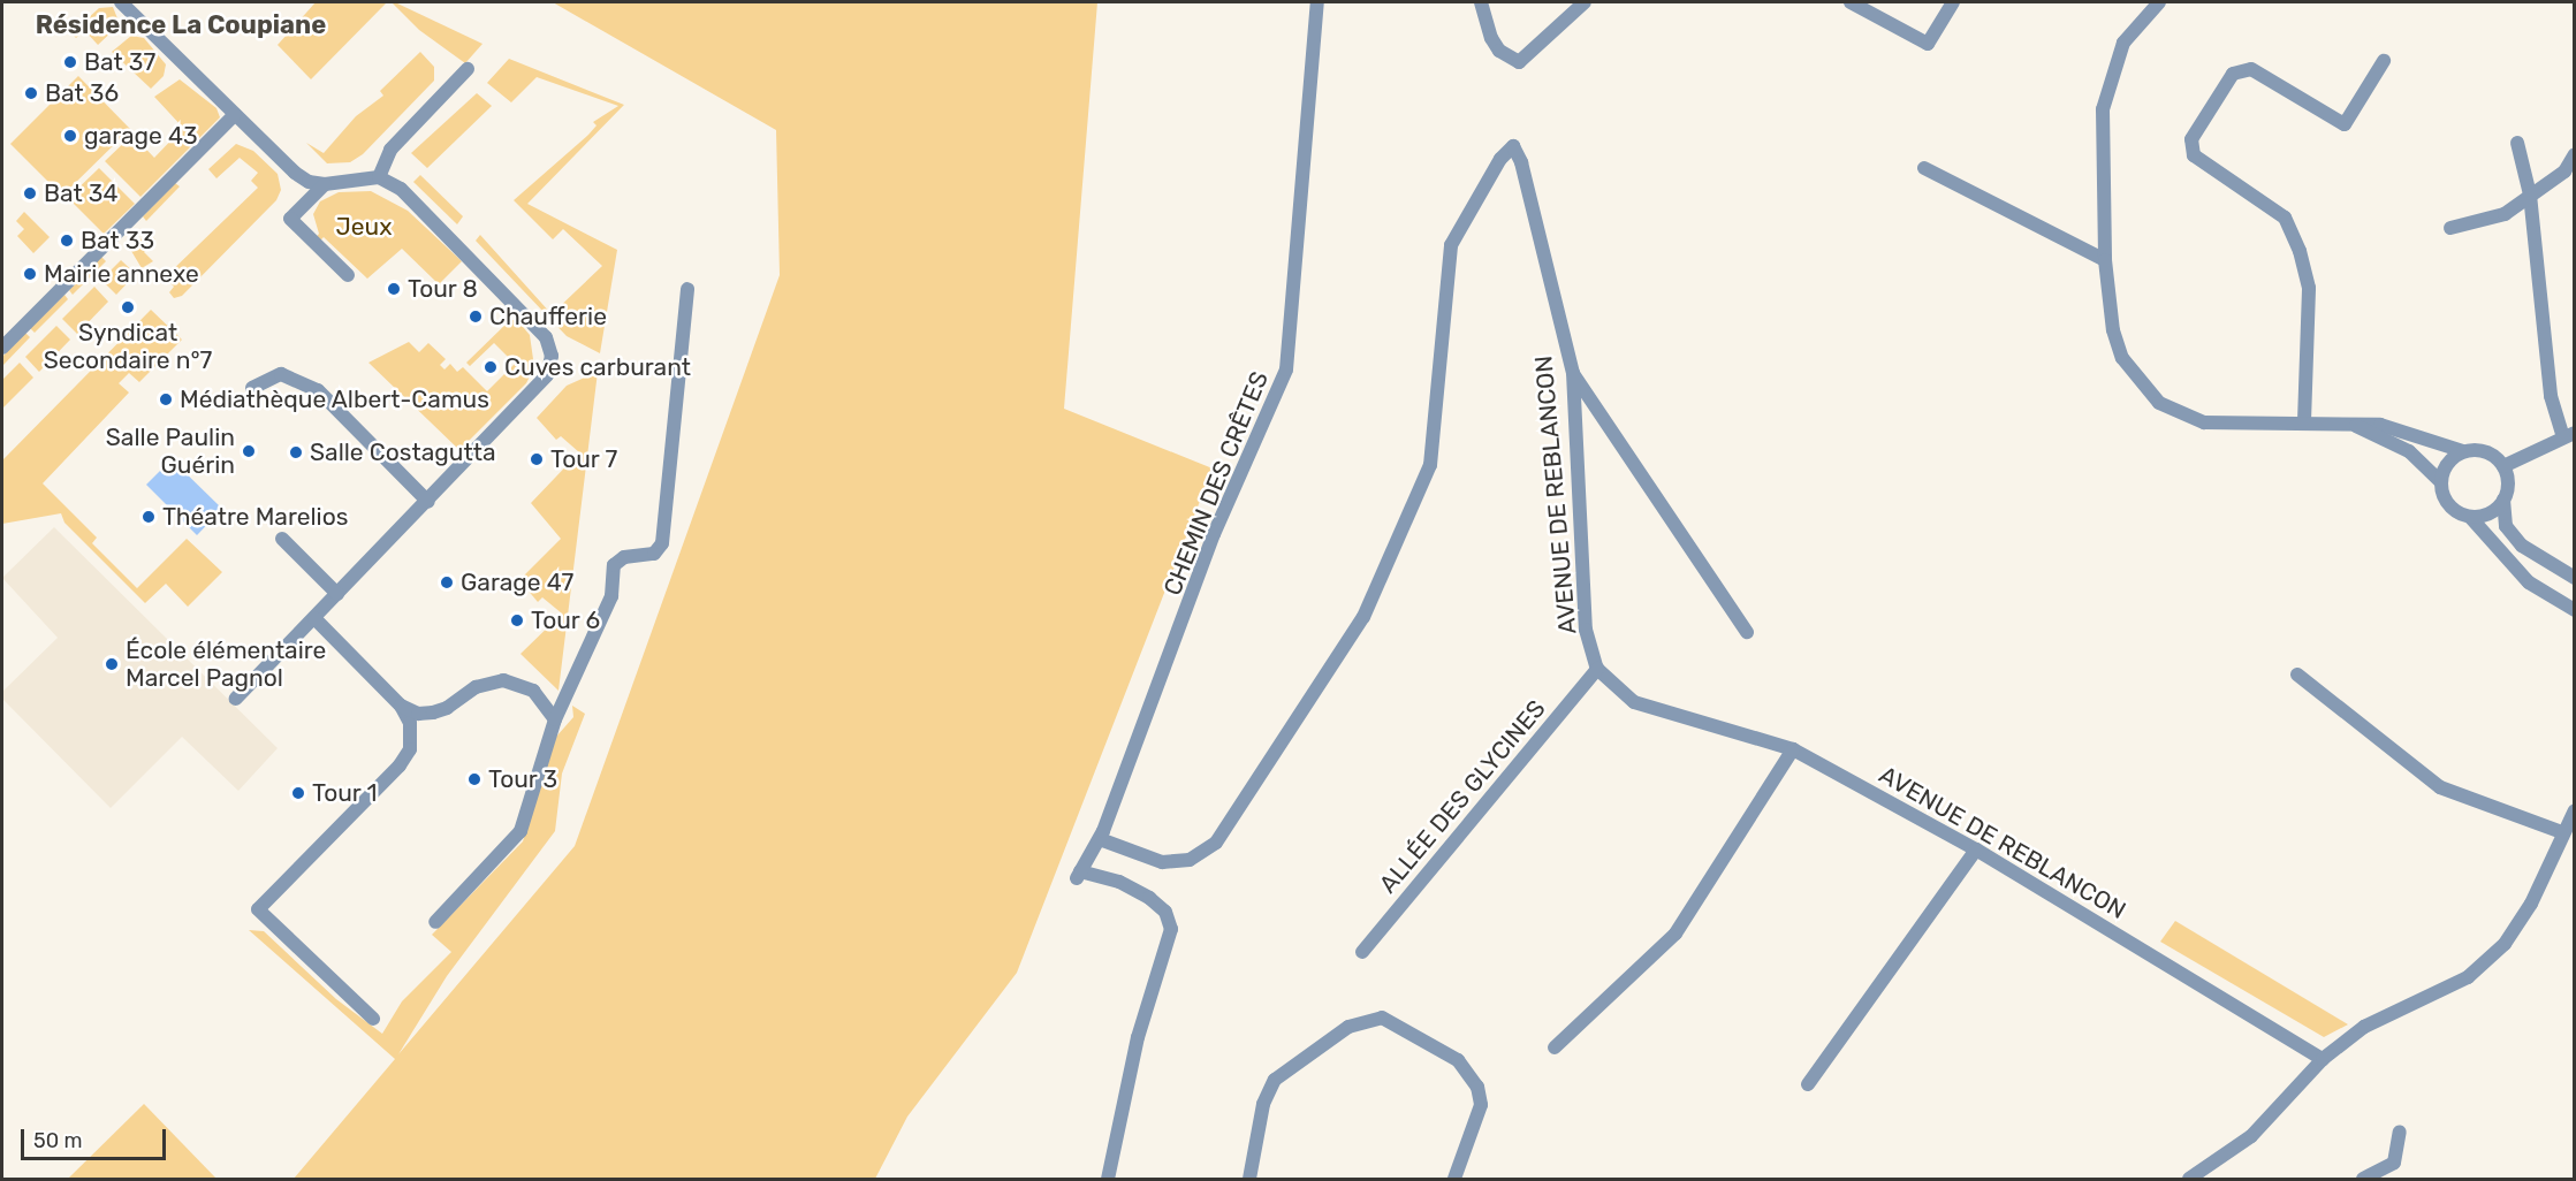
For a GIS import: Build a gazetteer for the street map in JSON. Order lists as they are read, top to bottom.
{
  "streets": {
    "street": ["CHEMIN DES CRÊTES", "AVENUE DE REBLANCON", "ALLÉE DES GLYCINES"]
  },
  "crossings": [
    ["CHEMIN DES CRÊTES", "AVENUE DE REBLANCON"],
    ["AVENUE DE REBLANCON", "ALLÉE DES GLYCINES"]
  ],
  "districts": ["Résidence La Coupiane"],
  "parks": ["Jeux"],
  "places": [
    "Bat 37",
    "Bat 36",
    "garage 43",
    "Bat 34",
    "Bat 33",
    "Mairie annexe",
    "Tour 8",
    "Syndicat Secondaire n°7",
    "Chaufferie",
    "Cuves carburant",
    "Médiathèque Albert-Camus",
    "Salle Paulin Guérin",
    "Salle Costagutta",
    "Tour 7",
    "Théatre Marelios",
    "Garage 47",
    "Tour 6",
    "École élémentaire Marcel Pagnol",
    "Tour 3",
    "Tour 1"
  ],
  "scale_bar": "50 m"
}
